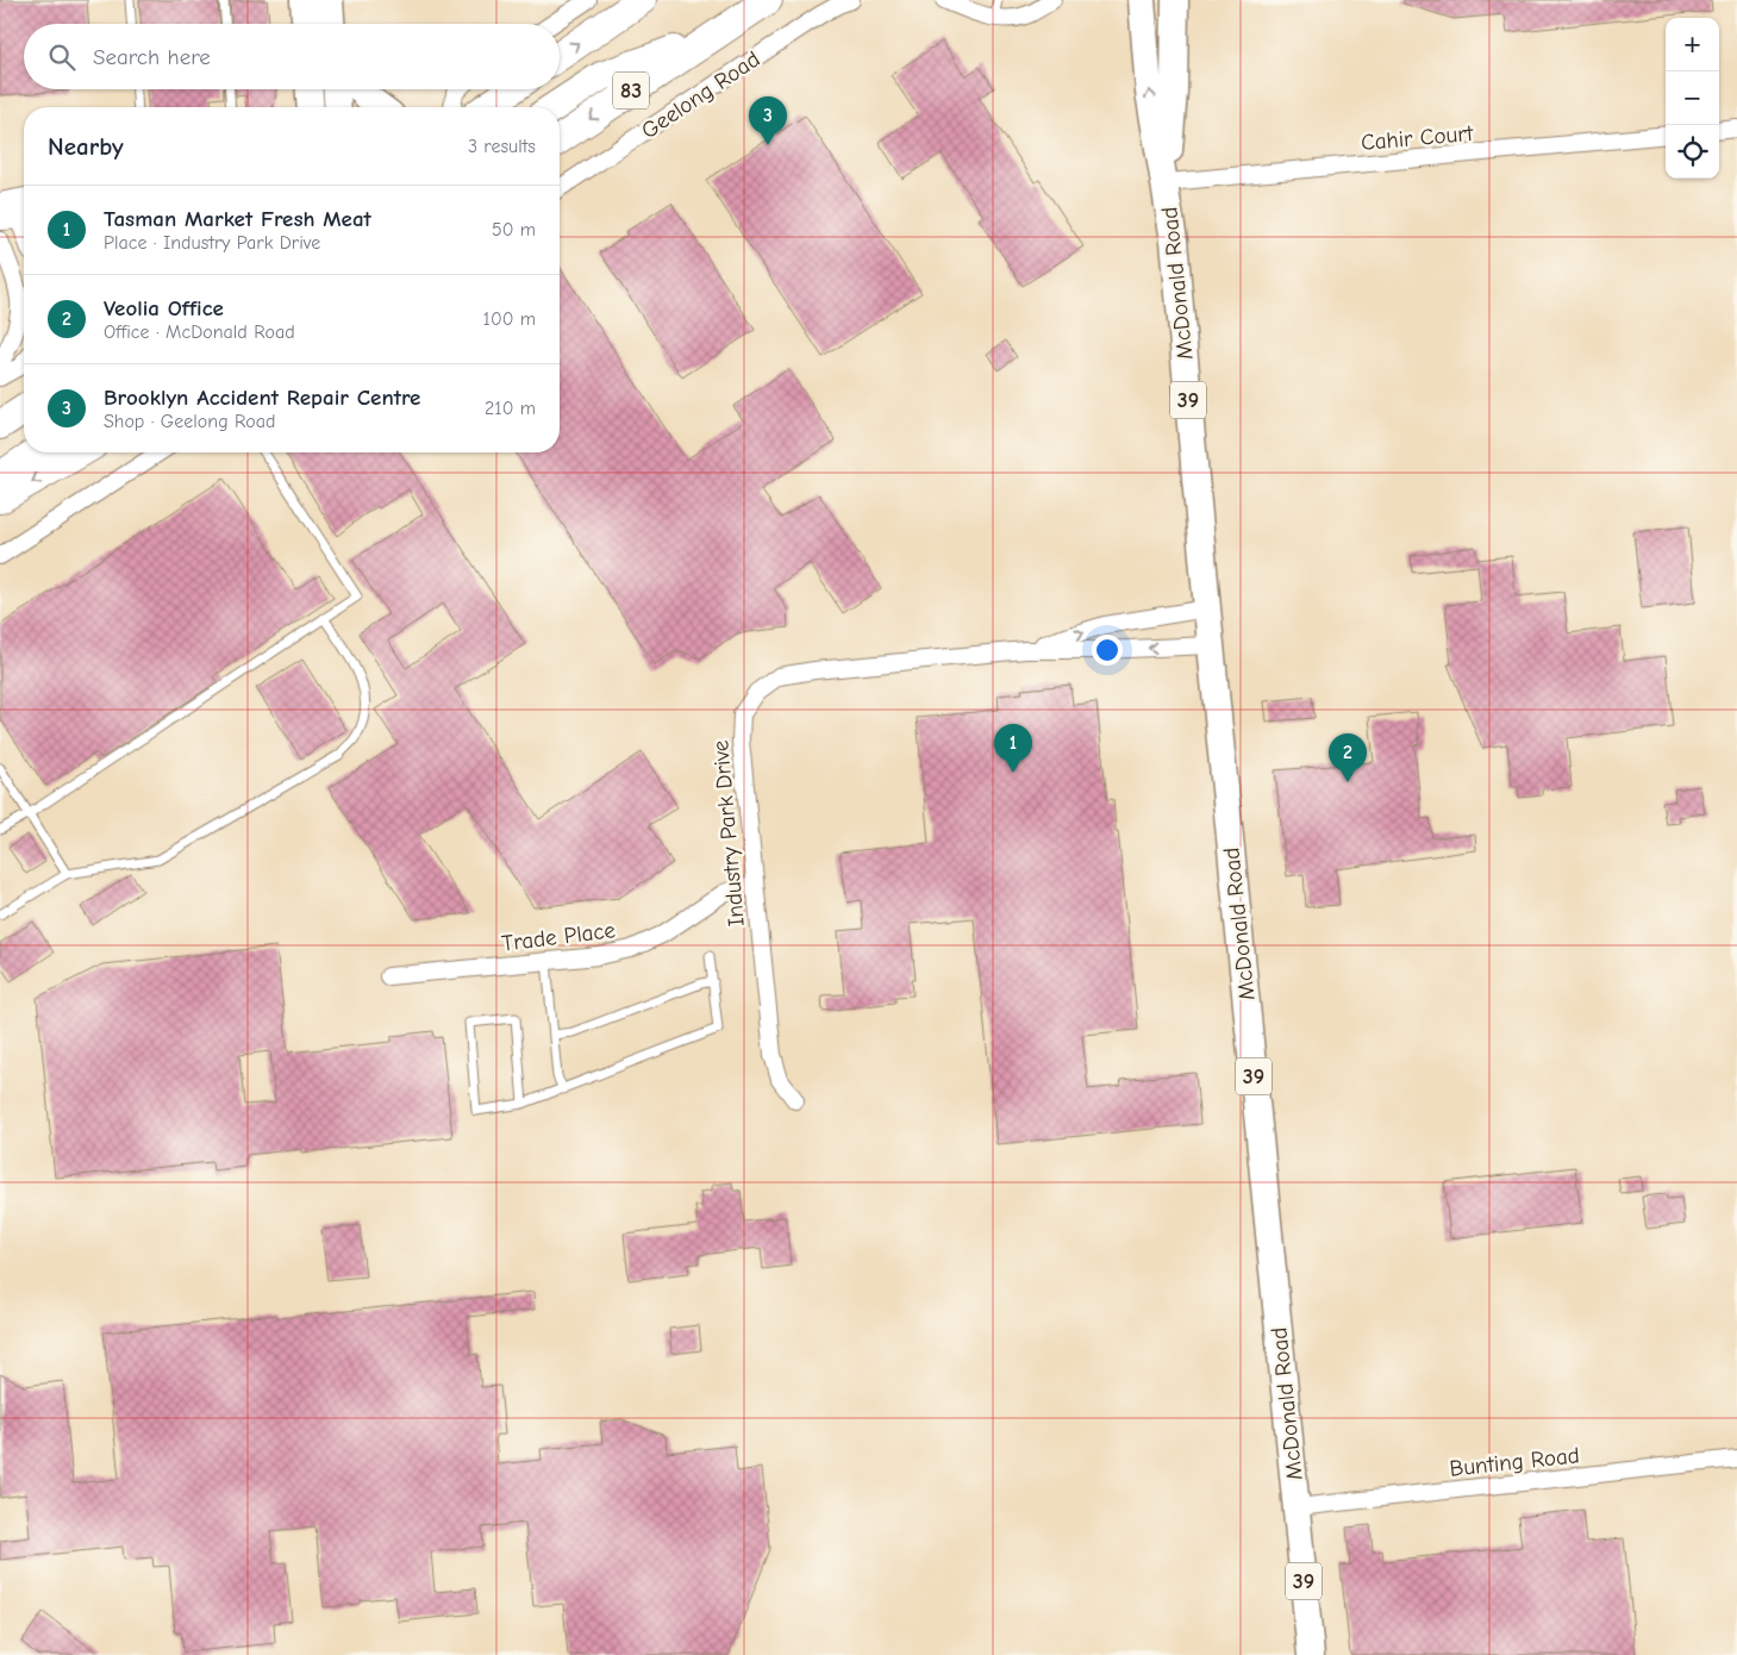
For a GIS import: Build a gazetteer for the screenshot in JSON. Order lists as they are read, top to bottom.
{
  "streets": {
    "highway": ["83", "Geelong Road"],
    "main road": ["McDonald Road", "39"],
    "street": [
      "Cahir Court",
      "Industry Park Drive",
      "Trade Place",
      "Bunting Road"
    ]
  },
  "crossings": [
    ["Cahir Court", "McDonald Road"],
    ["McDonald Road", "Industry Park Drive"],
    ["McDonald Road", "Bunting Road"],
    ["Industry Park Drive", "Trade Place"]
  ],
  "page": {
    "map_buttons": ["+", "−"],
    "search": "Search here",
    "pins": ["3", "1", "2"],
    "heading": ["Nearby", "3 results"],
    "list": [
      {
        "mark": "1",
        "name": "Tasman Market Fresh Meat",
        "note": "Place · Industry Park Drive",
        "value": "50 m"
      },
      {
        "mark": "2",
        "name": "Veolia Office",
        "note": "Office · McDonald Road",
        "value": "100 m"
      },
      {
        "mark": "3",
        "name": "Brooklyn Accident Repair Centre",
        "note": "Shop · Geelong Road",
        "value": "210 m"
      }
    ]
  }
}
